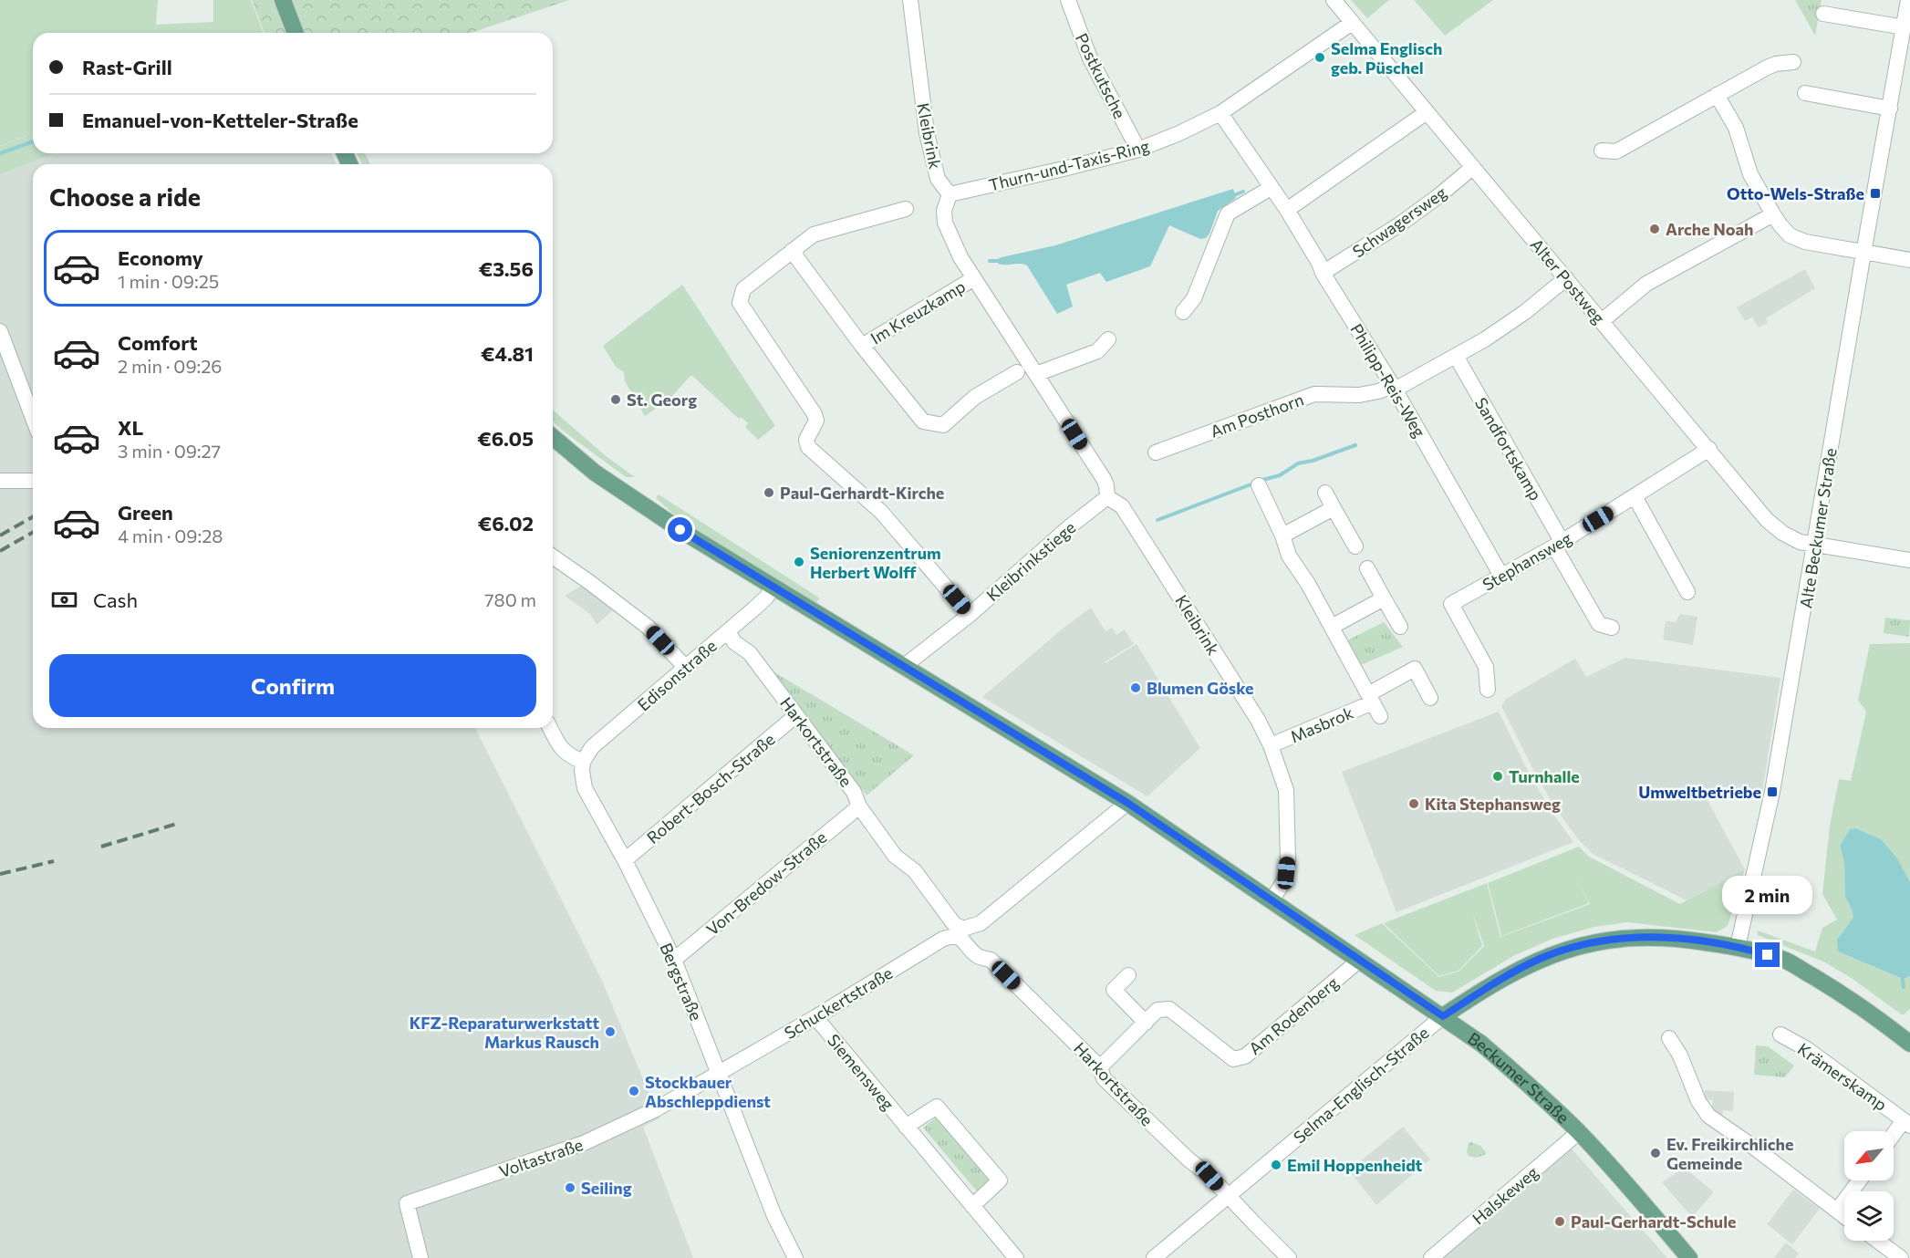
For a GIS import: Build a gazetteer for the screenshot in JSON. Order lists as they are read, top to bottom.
{
  "streets": {
    "main road": ["Beckumer Straße"],
    "street": [
      "Postkutsche",
      "Kleibrink",
      "Thurn-und-Taxis-Ring",
      "Schwagersweg",
      "Alter Postweg",
      "Im Kreuzkamp",
      "Philipp-Reis-Weg",
      "Am Posthorn",
      "Sandfortskamp",
      "Alte Beckumer Straße",
      "Kleibrinkstiege",
      "Stephansweg",
      "Edisonstraße",
      "Masbrok",
      "Harkortstraße",
      "Robert-Bosch-Straße",
      "Von-Bredow-Straße",
      "Bergstraße",
      "Schuckertstraße",
      "Am Rodenberg",
      "Siemensweg",
      "Krämerskamp",
      "Selma-Englisch-Straße",
      "Voltastraße",
      "Halskeweg"
    ]
  },
  "crossings": [
    ["Postkutsche", "Thurn-und-Taxis-Ring"],
    ["Kleibrink", "Thurn-und-Taxis-Ring"],
    ["Kleibrink", "Kleibrinkstiege"],
    ["Kleibrink", "Masbrok"],
    ["Kleibrink", "Beckumer Straße"],
    ["Thurn-und-Taxis-Ring", "Alter Postweg"],
    ["Thurn-und-Taxis-Ring", "Philipp-Reis-Weg"],
    ["Schwagersweg", "Alter Postweg"],
    ["Schwagersweg", "Philipp-Reis-Weg"],
    ["Alter Postweg", "Am Posthorn"],
    ["Alter Postweg", "Alte Beckumer Straße"],
    ["Alter Postweg", "Stephansweg"],
    ["Philipp-Reis-Weg", "Am Posthorn"],
    ["Philipp-Reis-Weg", "Stephansweg"],
    ["Am Posthorn", "Sandfortskamp"],
    ["Sandfortskamp", "Stephansweg"],
    ["Kleibrinkstiege", "Beckumer Straße"],
    ["Edisonstraße", "Harkortstraße"],
    ["Edisonstraße", "Bergstraße"],
    ["Edisonstraße", "Beckumer Straße"],
    ["Harkortstraße", "Robert-Bosch-Straße"],
    ["Harkortstraße", "Von-Bredow-Straße"],
    ["Harkortstraße", "Schuckertstraße"],
    ["Harkortstraße", "Am Rodenberg"],
    ["Harkortstraße", "Selma-Englisch-Straße"],
    ["Robert-Bosch-Straße", "Bergstraße"],
    ["Von-Bredow-Straße", "Bergstraße"],
    ["Bergstraße", "Schuckertstraße"],
    ["Bergstraße", "Voltastraße"],
    ["Schuckertstraße", "Siemensweg"],
    ["Schuckertstraße", "Beckumer Straße"],
    ["Schuckertstraße", "Voltastraße"],
    ["Am Rodenberg", "Beckumer Straße"],
    ["Beckumer Straße", "Selma-Englisch-Straße"],
    ["Beckumer Straße", "Halskeweg"]
  ],
  "places": {
    "other": [
      "Selma Englisch geb. Püschel",
      "Arche Noah",
      "St. Georg",
      "Paul-Gerhardt-Kirche",
      "Seniorenzentrum Herbert Wolff",
      "Blumen Göske",
      "Turnhalle",
      "Kita Stephansweg",
      "KFZ-Reparaturwerkstatt Markus Rausch",
      "Stockbauer Abschleppdienst",
      "Ev. Freikirchliche Gemeinde",
      "Emil Hoppenheidt",
      "Seiling",
      "Paul-Gerhardt-Schule"
    ],
    "transit": ["Otto-Wels-Straße", "Umweltbetriebe"]
  },
  "north": "bottom left",
  "page": {
    "banner": ["Rast-Grill", "Emanuel-von-Ketteler-Straße"],
    "heading": "Choose a ride",
    "list": [
      {
        "name": "Economy",
        "note": "1 min · 09:25",
        "value": "€3.56"
      },
      {
        "name": "Comfort",
        "note": "2 min · 09:26",
        "value": "€4.81"
      },
      {
        "name": "XL",
        "note": "3 min · 09:27",
        "value": "€6.05"
      },
      {
        "name": "Green",
        "note": "4 min · 09:28",
        "value": "€6.02"
      }
    ],
    "pay": ["Cash", "780 m"],
    "buttons": "Confirm",
    "bubble": "2 min"
  }
}
